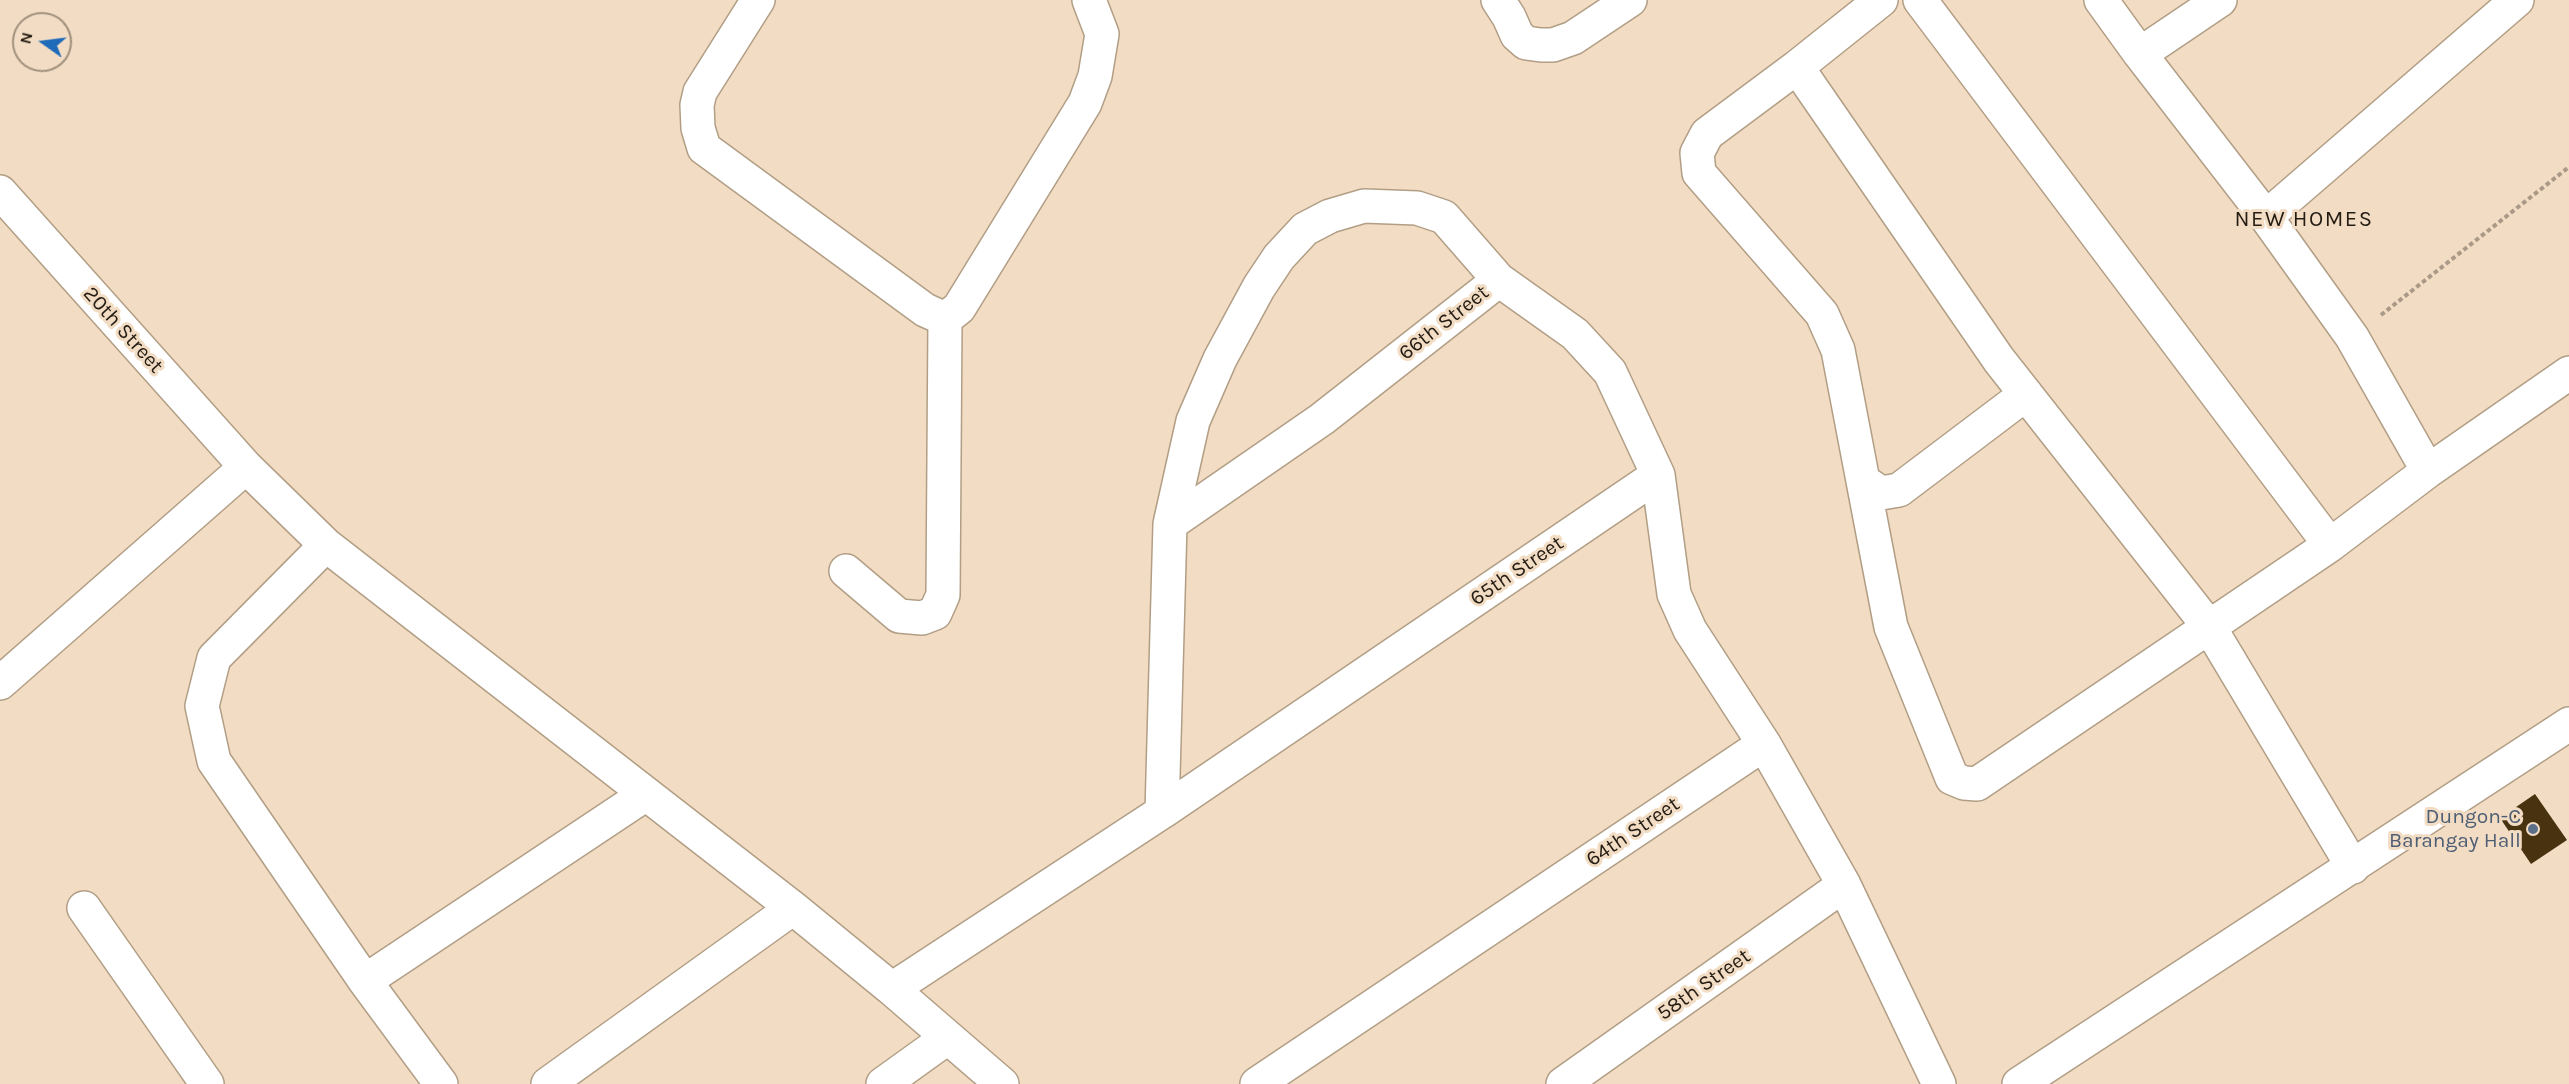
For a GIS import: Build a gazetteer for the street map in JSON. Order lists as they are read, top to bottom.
{
  "streets": {
    "street": [
      "66th Street",
      "20th Street",
      "65th Street",
      "64th Street",
      "58th Street"
    ]
  },
  "crossings": [
    ["20th Street", "65th Street"]
  ],
  "districts": ["NEW HOMES"],
  "places": ["Dungon-C Barangay Hall"],
  "north": "left"
}
